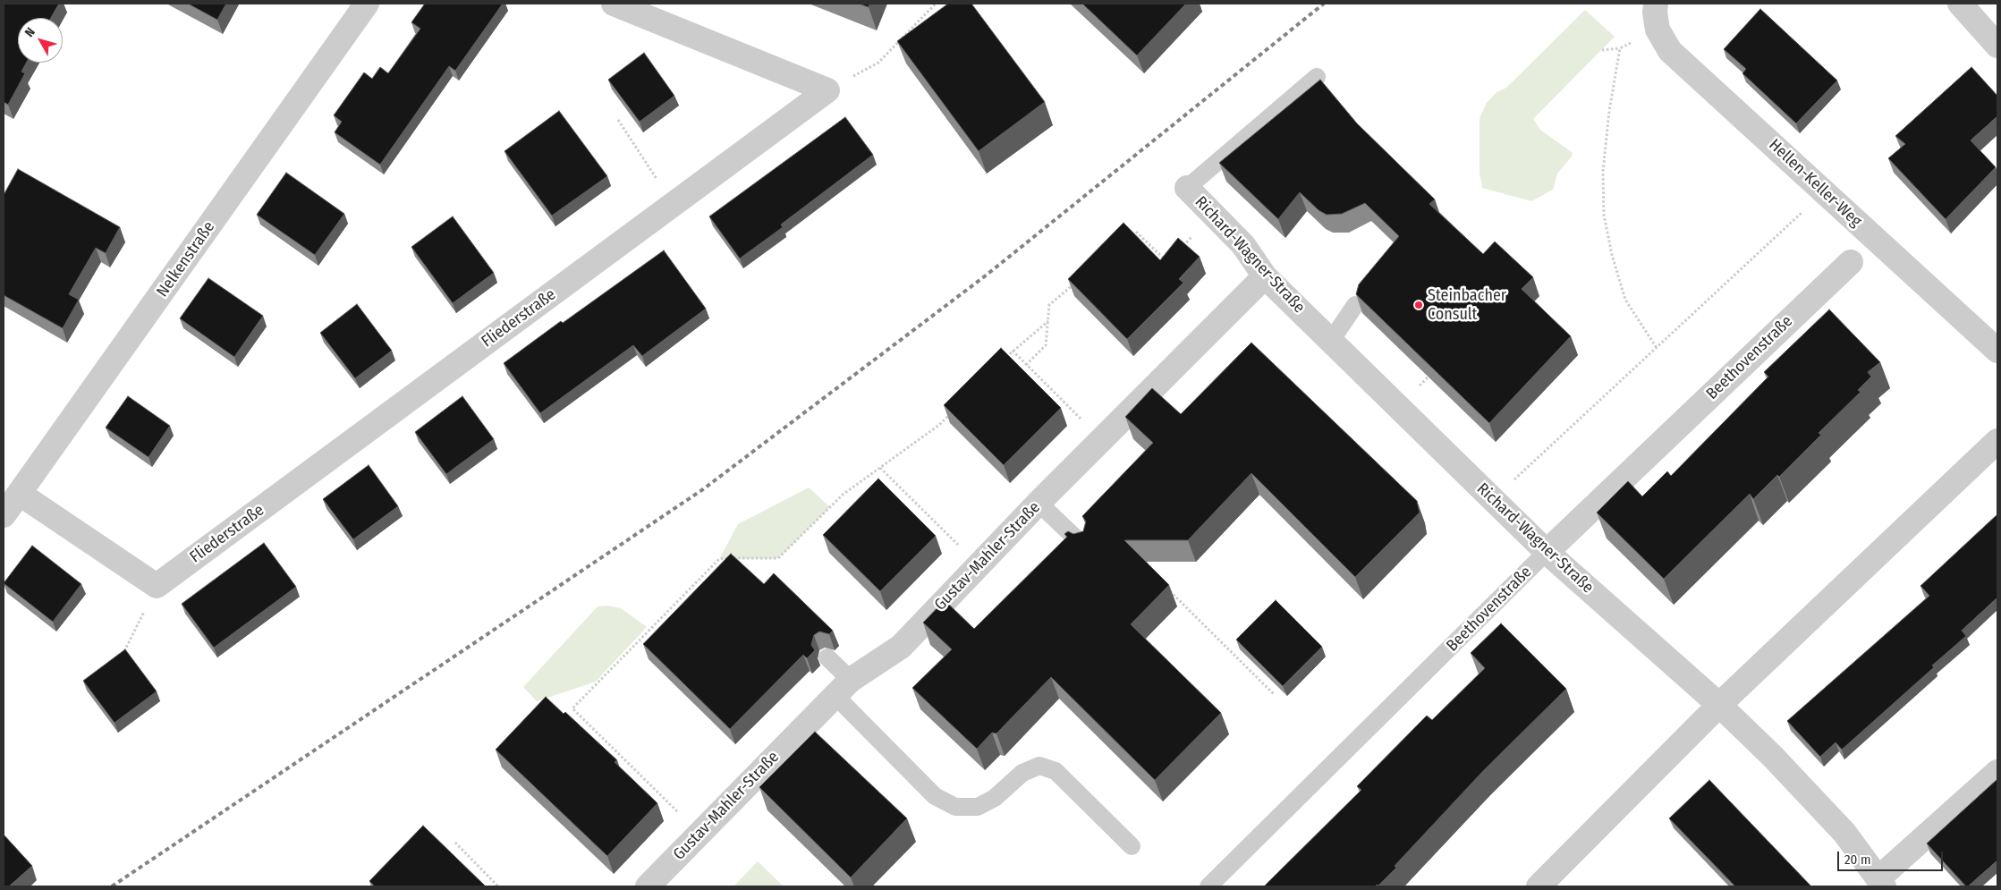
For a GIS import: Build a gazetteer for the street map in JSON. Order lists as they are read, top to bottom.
{
  "streets": {
    "street": [
      "Hellen-Keller-Weg",
      "Richard-Wagner-Straße",
      "Nelkenstraße",
      "Fliederstraße",
      "Beethovenstraße",
      "Gustav-Mahler-Straße"
    ]
  },
  "crossings": [
    ["Richard-Wagner-Straße", "Beethovenstraße"],
    ["Richard-Wagner-Straße", "Gustav-Mahler-Straße"]
  ],
  "places": ["Steinbacher Consult"],
  "scale_bar": "20 m",
  "north": "top left"
}
